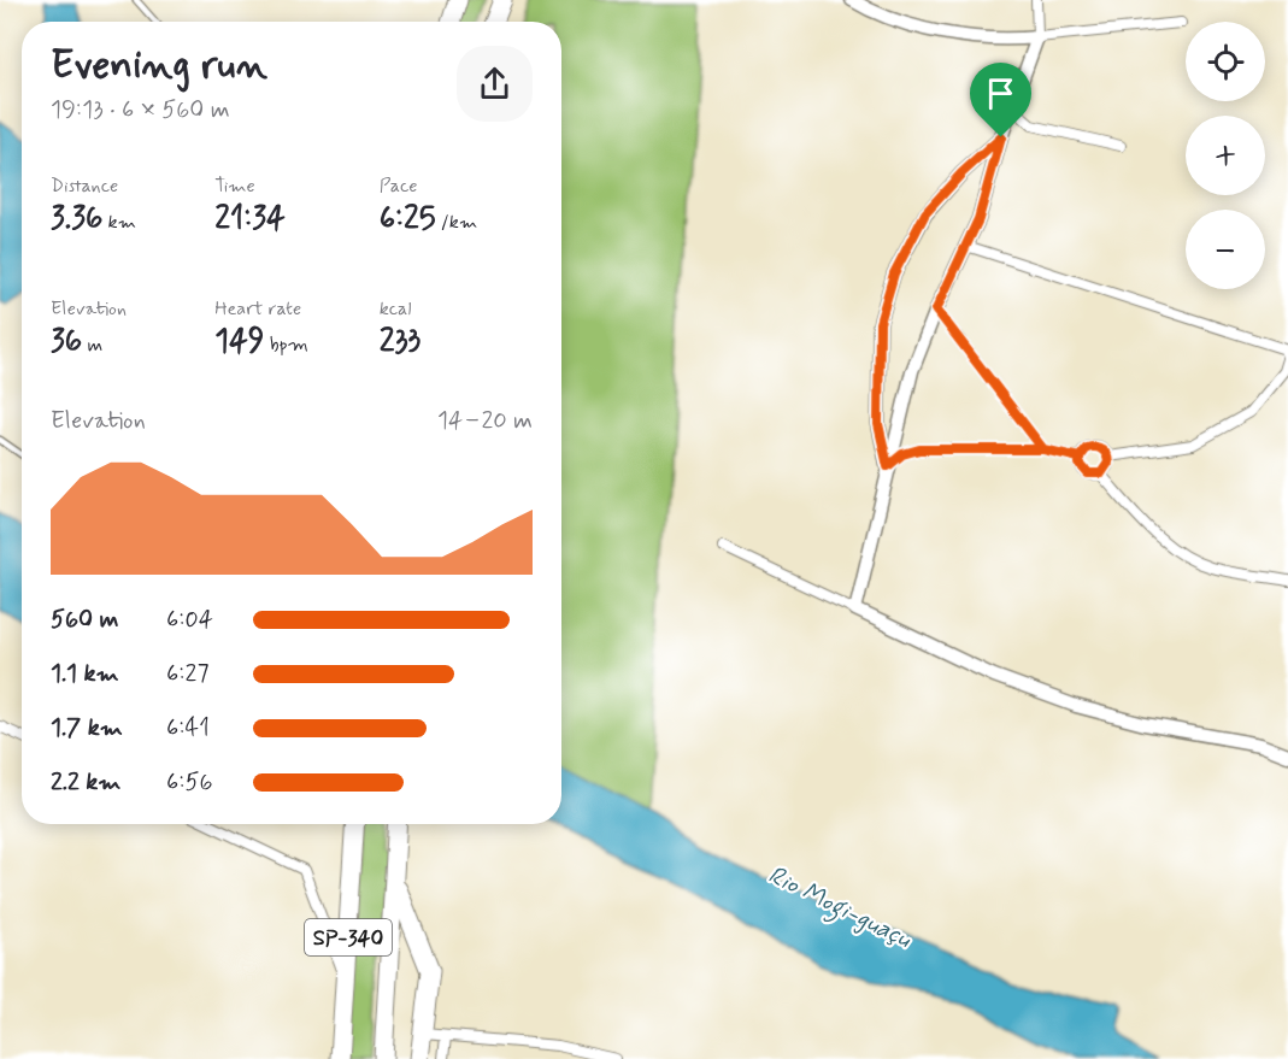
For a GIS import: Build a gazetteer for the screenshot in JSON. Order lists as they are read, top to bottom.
{
  "streets": {
    "highway": ["SP-340"]
  },
  "water": ["Rio Mogi-guaçu"],
  "page": {
    "map_buttons": ["+", "−"],
    "heading": ["Evening run", "19:13 · 6 × 560 m"],
    "stats": [
      ["Distance", "3.36 km"],
      ["Time", "21:34"],
      ["Pace", "6:25 /km"],
      ["Elevation", "36 m"],
      ["Heart rate", "149 bpm"],
      ["kcal", "233"]
    ],
    "chart": ["Elevation", "14–20 m"],
    "list": [
      {
        "name": "560 m",
        "note": "6:04"
      },
      {
        "name": "1.1 km",
        "note": "6:27"
      },
      {
        "name": "1.7 km",
        "note": "6:41"
      },
      {
        "name": "2.2 km",
        "note": "6:56"
      }
    ]
  }
}
